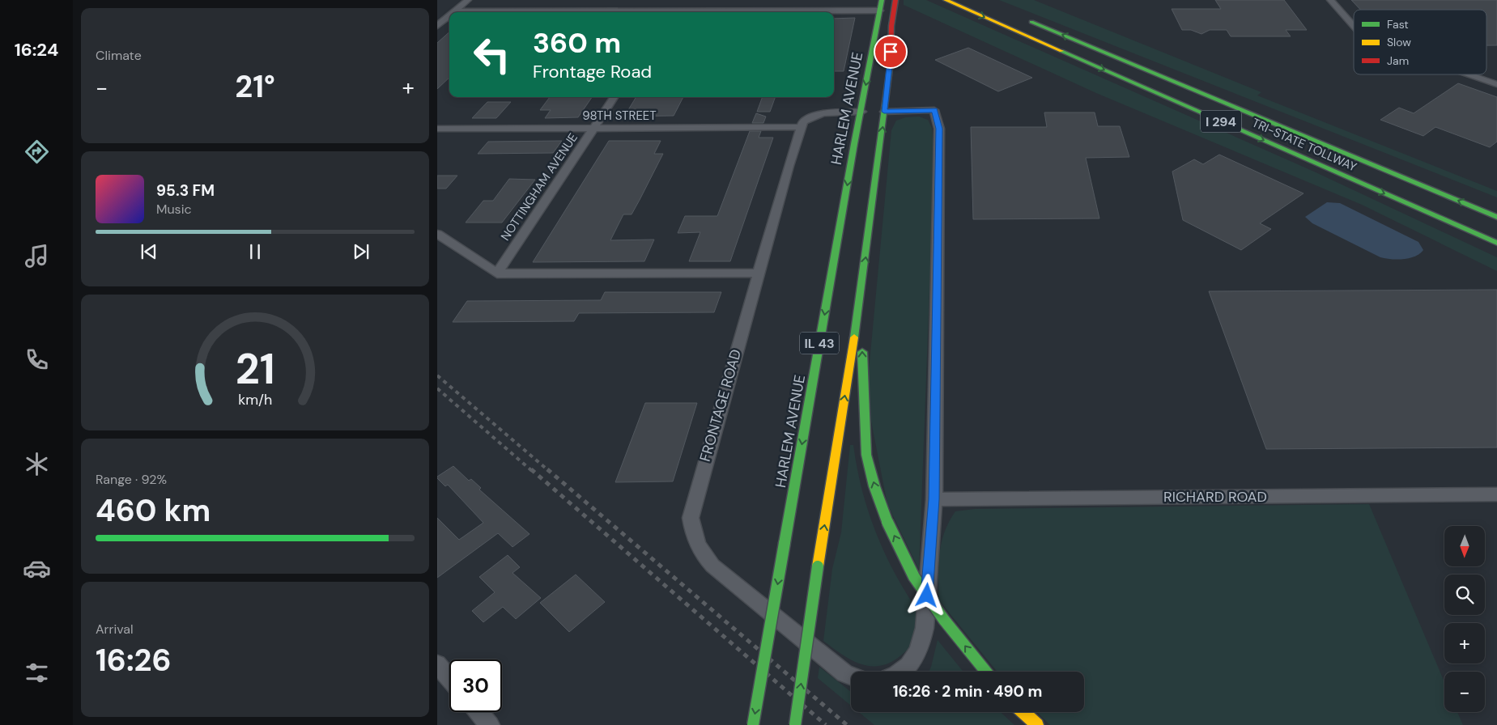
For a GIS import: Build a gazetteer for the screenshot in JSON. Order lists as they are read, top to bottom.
{
  "streets": {
    "main road": [
      "HARLEM AVENUE",
      "I 294",
      "TRI-STATE TOLLWAY",
      "IL 43"
    ],
    "street": [
      "98TH STREET",
      "NOTTINGHAM AVENUE",
      "FRONTAGE ROAD",
      "RICHARD ROAD"
    ]
  },
  "crossings": [
    ["98TH STREET", "NOTTINGHAM AVENUE"],
    ["98TH STREET", "FRONTAGE ROAD"]
  ],
  "legend": ["Fast", "Slow", "Jam"],
  "north": "bottom",
  "page": {
    "tabs": "16:24",
    "tile": [
      "Climate",
      ["Range · 92%", "460 km"],
      ["Arrival", "16:26"]
    ],
    "turn": ["360 m", "Frontage Road"],
    "heat": ["−", "21°", "+"],
    "song": ["95.3 FM", "Music"],
    "map_buttons": ["+", "−"],
    "limit": "30",
    "trip": "16:26 · 2 min · 490 m",
    "gauge": ["21", "km/h"]
  }
}
